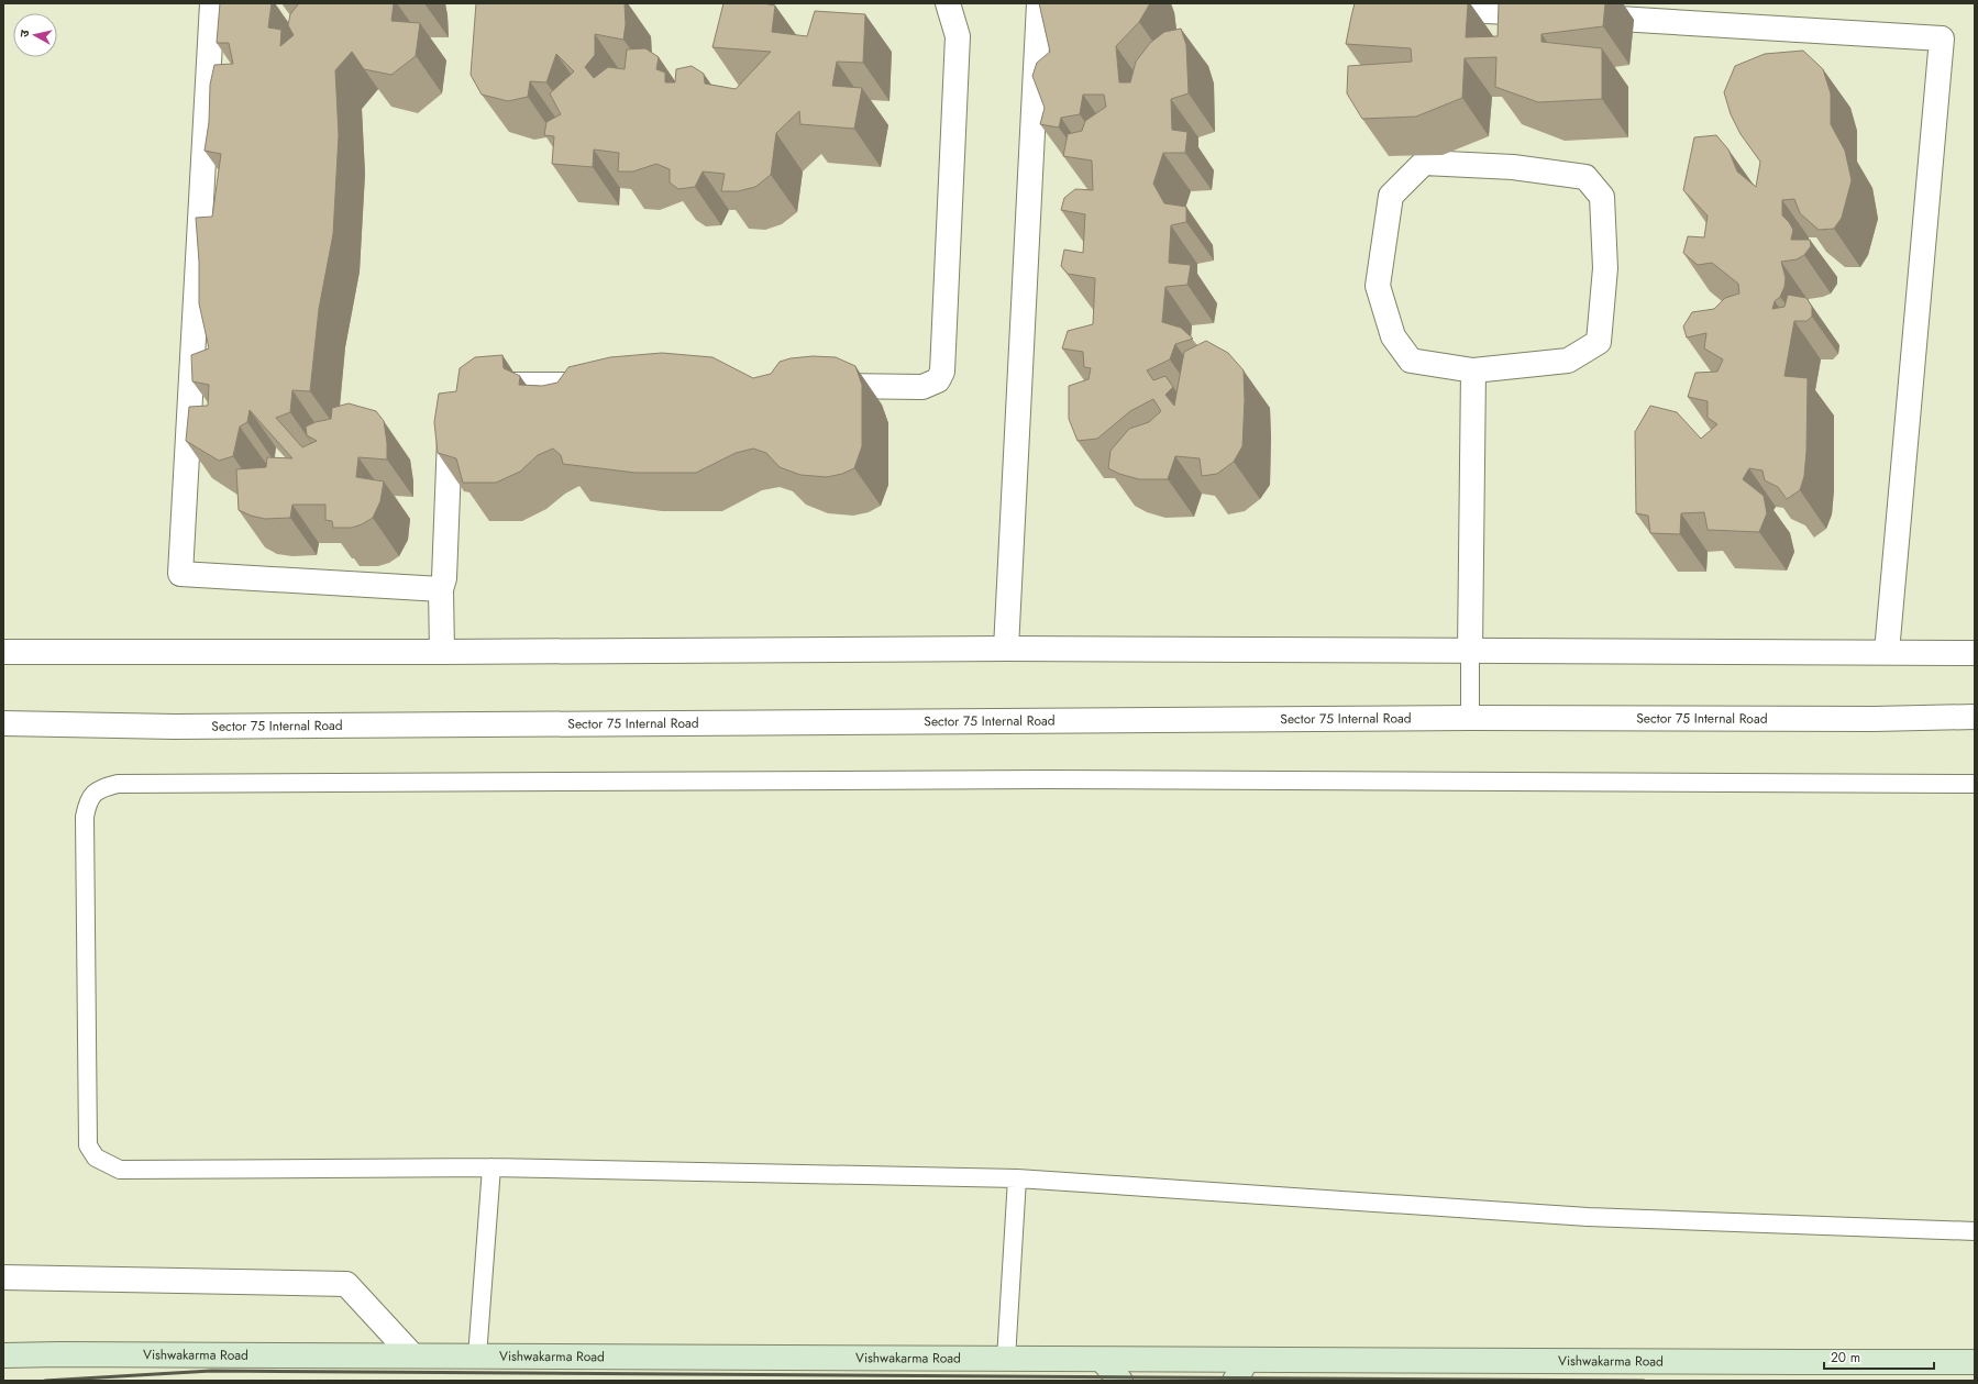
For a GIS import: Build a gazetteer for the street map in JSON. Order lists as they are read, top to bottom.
{
  "streets": {
    "main road": ["Vishwakarma Road"],
    "street": ["Sector 75 Internal Road"]
  },
  "scale_bar": "20 m",
  "north": "left"
}
